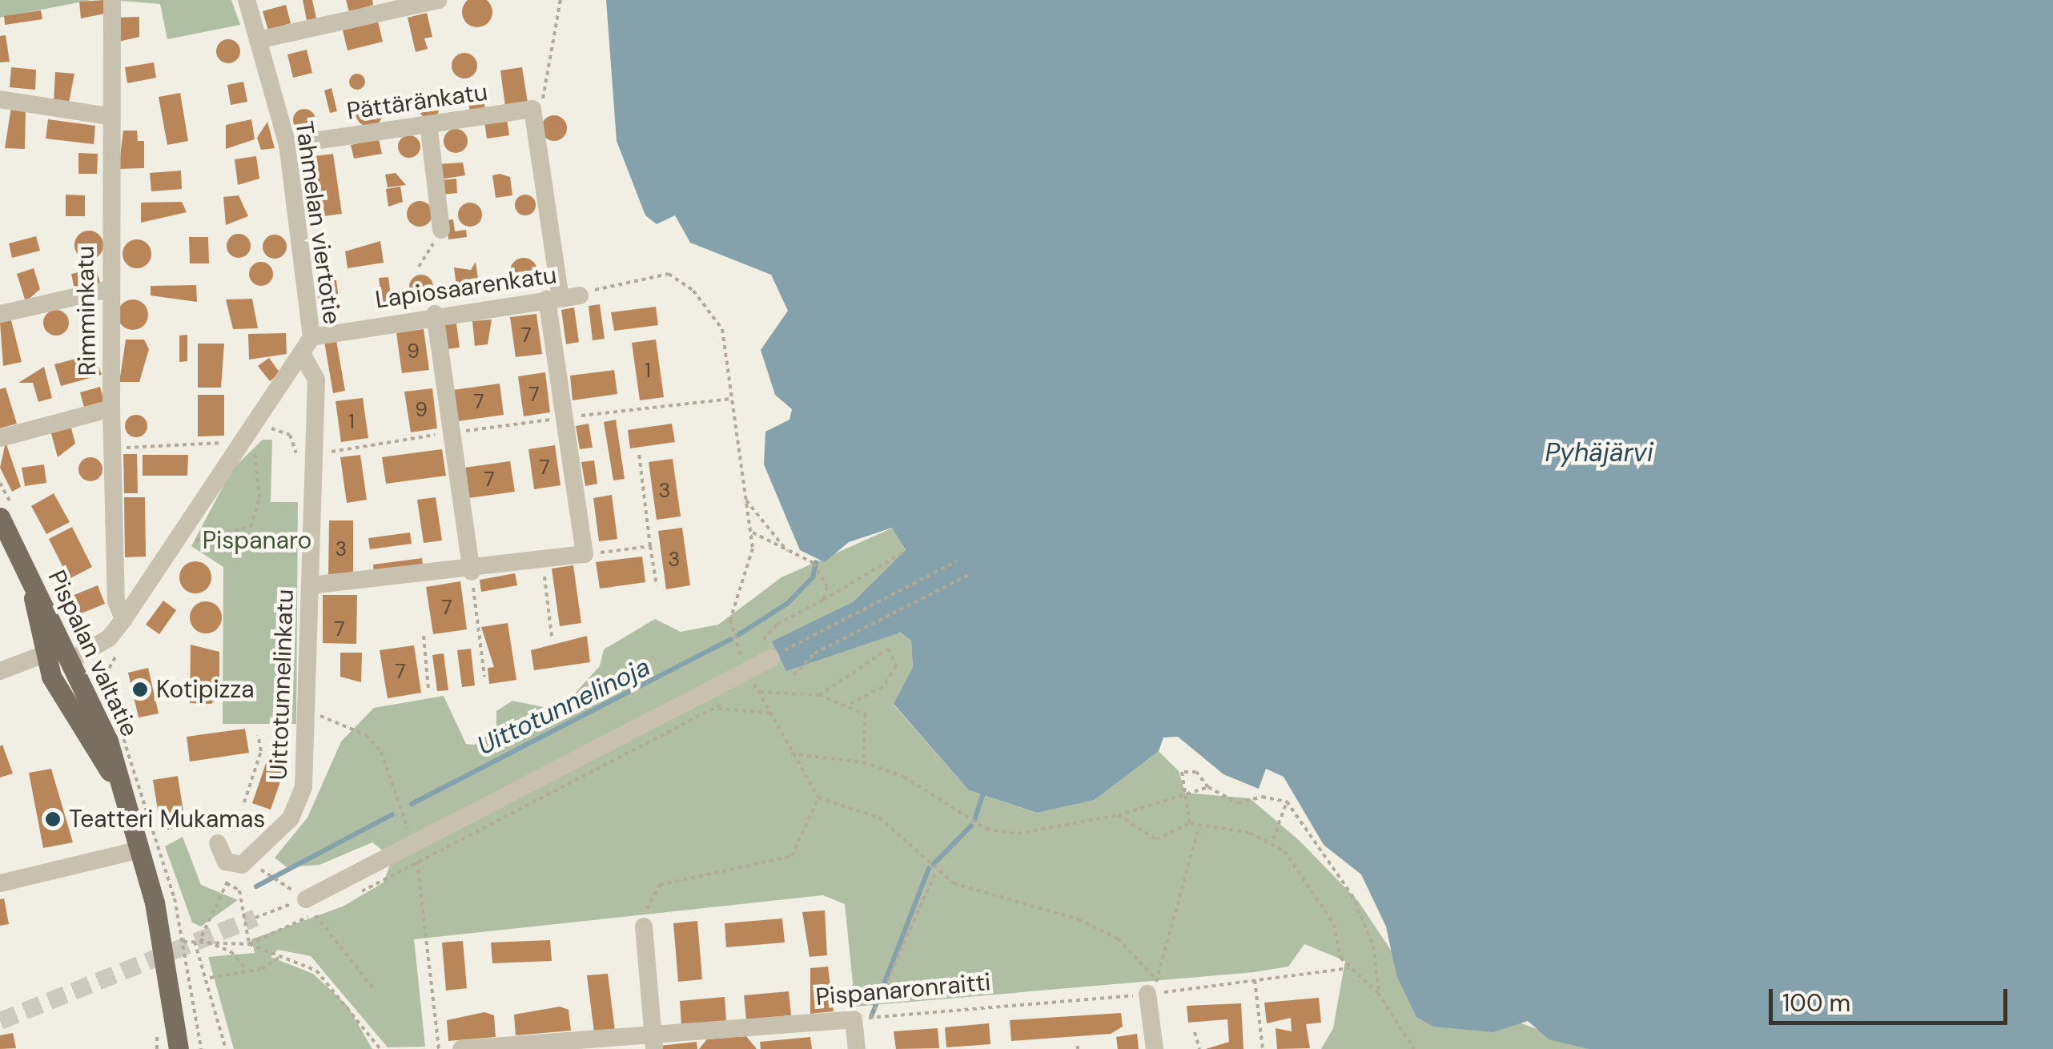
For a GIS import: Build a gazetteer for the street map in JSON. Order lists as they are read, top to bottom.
{
  "streets": {
    "main road": ["Pispalan valtatie"],
    "street": [
      "Pättäränkatu",
      "Tahmelan viertotie",
      "Lapiosaarenkatu",
      "Rimminkatu",
      "Uittotunnelinkatu",
      "Pispanaronraitti"
    ]
  },
  "crossings": [
    ["Tahmelan viertotie", "Lapiosaarenkatu"],
    ["Tahmelan viertotie", "Rimminkatu"],
    ["Tahmelan viertotie", "Pispalan valtatie"],
    ["Tahmelan viertotie", "Uittotunnelinkatu"]
  ],
  "water": ["Pyhäjärvi", "Uittotunnelinoja"],
  "parks": ["Pispanaro"],
  "places": ["Kotipizza", "Teatteri Mukamas"],
  "house_numbers": [
    "7",
    "9",
    "1",
    "7",
    "7",
    "9",
    "1",
    "7",
    "7",
    "3",
    "3",
    "3",
    "7",
    "7",
    "7"
  ],
  "scale_bar": "100 m"
}
